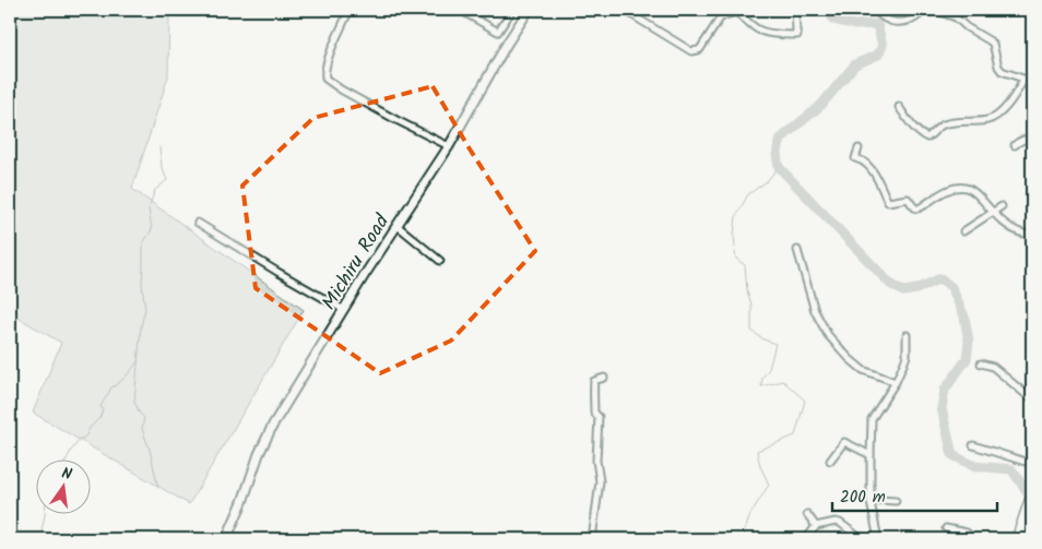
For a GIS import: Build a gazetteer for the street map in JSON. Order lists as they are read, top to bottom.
{
  "streets": {
    "street": ["Michiru Road"]
  },
  "scale_bar": "200 m",
  "north": "top"
}
